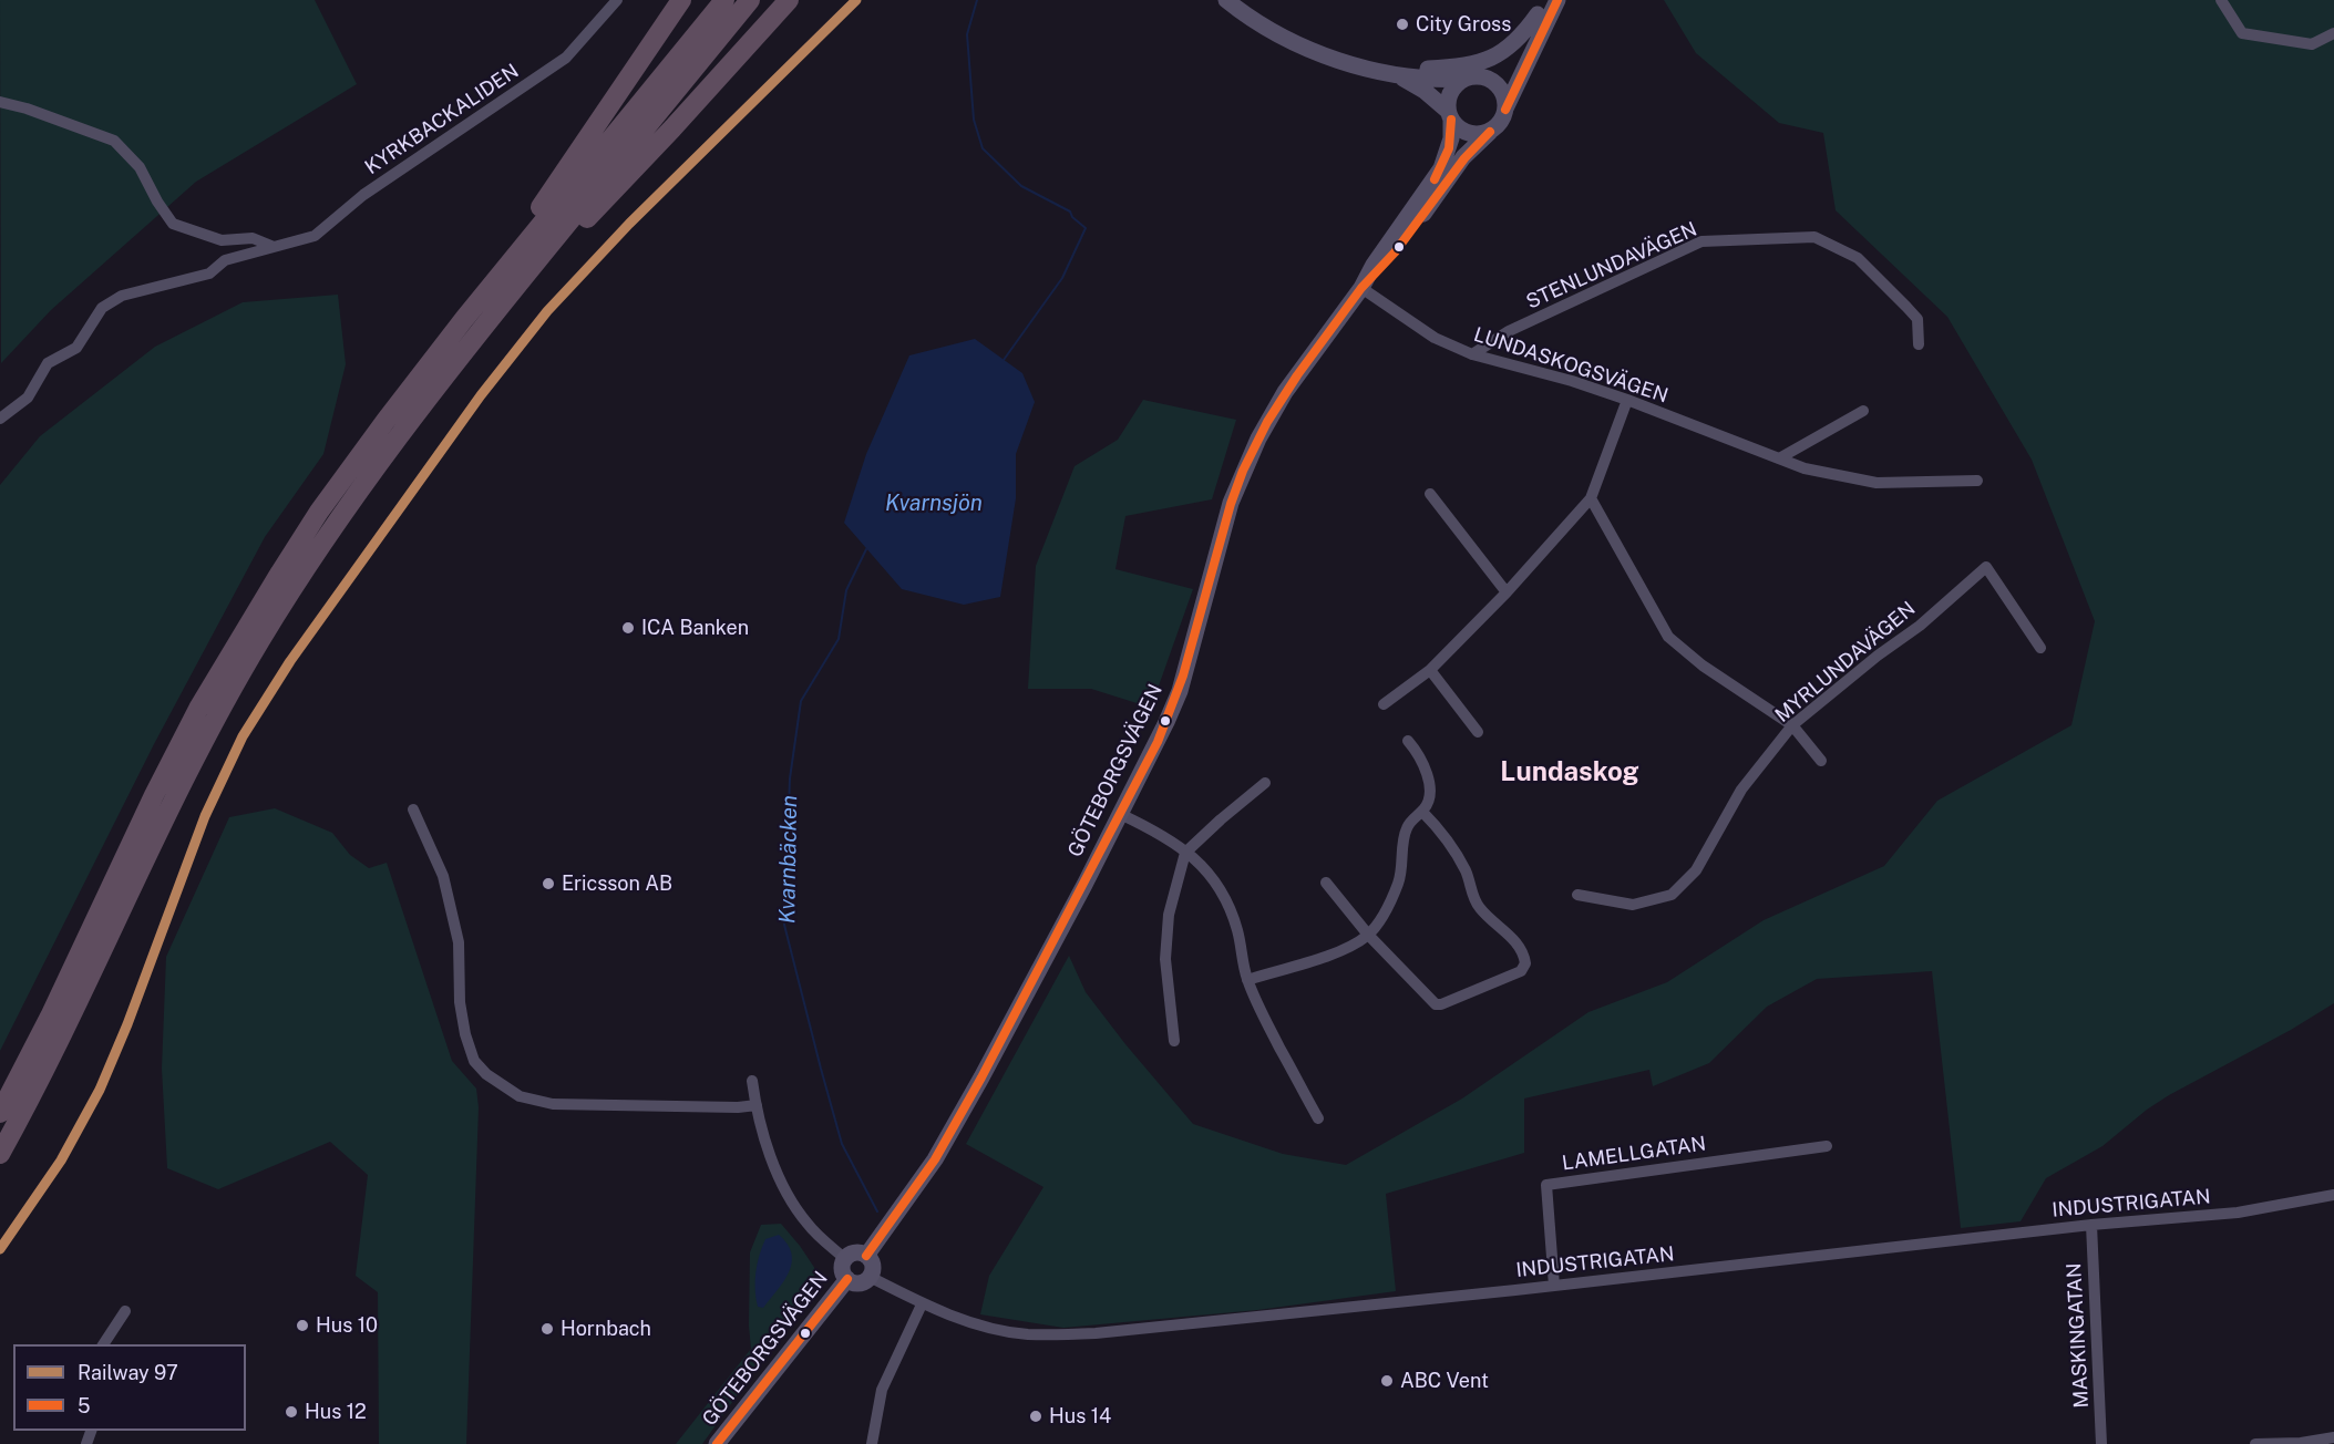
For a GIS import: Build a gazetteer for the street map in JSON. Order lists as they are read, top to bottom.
{
  "streets": {
    "street": [
      "KYRKBACKALIDEN",
      "STENLUNDAVÄGEN",
      "LUNDASKOGSVÄGEN",
      "MYRLUNDAVÄGEN",
      "GÖTEBORGSVÄGEN",
      "LAMELLGATAN",
      "INDUSTRIGATAN",
      "MASKINGATAN"
    ]
  },
  "crossings": [
    ["STENLUNDAVÄGEN", "LUNDASKOGSVÄGEN"],
    ["LUNDASKOGSVÄGEN", "GÖTEBORGSVÄGEN"],
    ["GÖTEBORGSVÄGEN", "INDUSTRIGATAN"],
    ["LAMELLGATAN", "INDUSTRIGATAN"],
    ["INDUSTRIGATAN", "MASKINGATAN"]
  ],
  "districts": ["Lundaskog"],
  "water": ["Kvarnsjön", "Kvarnbäcken"],
  "places": [
    "City Gross",
    "ICA Banken",
    "Ericsson AB",
    "Hus 10",
    "Hornbach",
    "ABC Vent",
    "Hus 12",
    "Hus 14"
  ],
  "lines": ["rail line 97", "transit line 5"],
  "legend": ["Railway 97", "5"]
}
